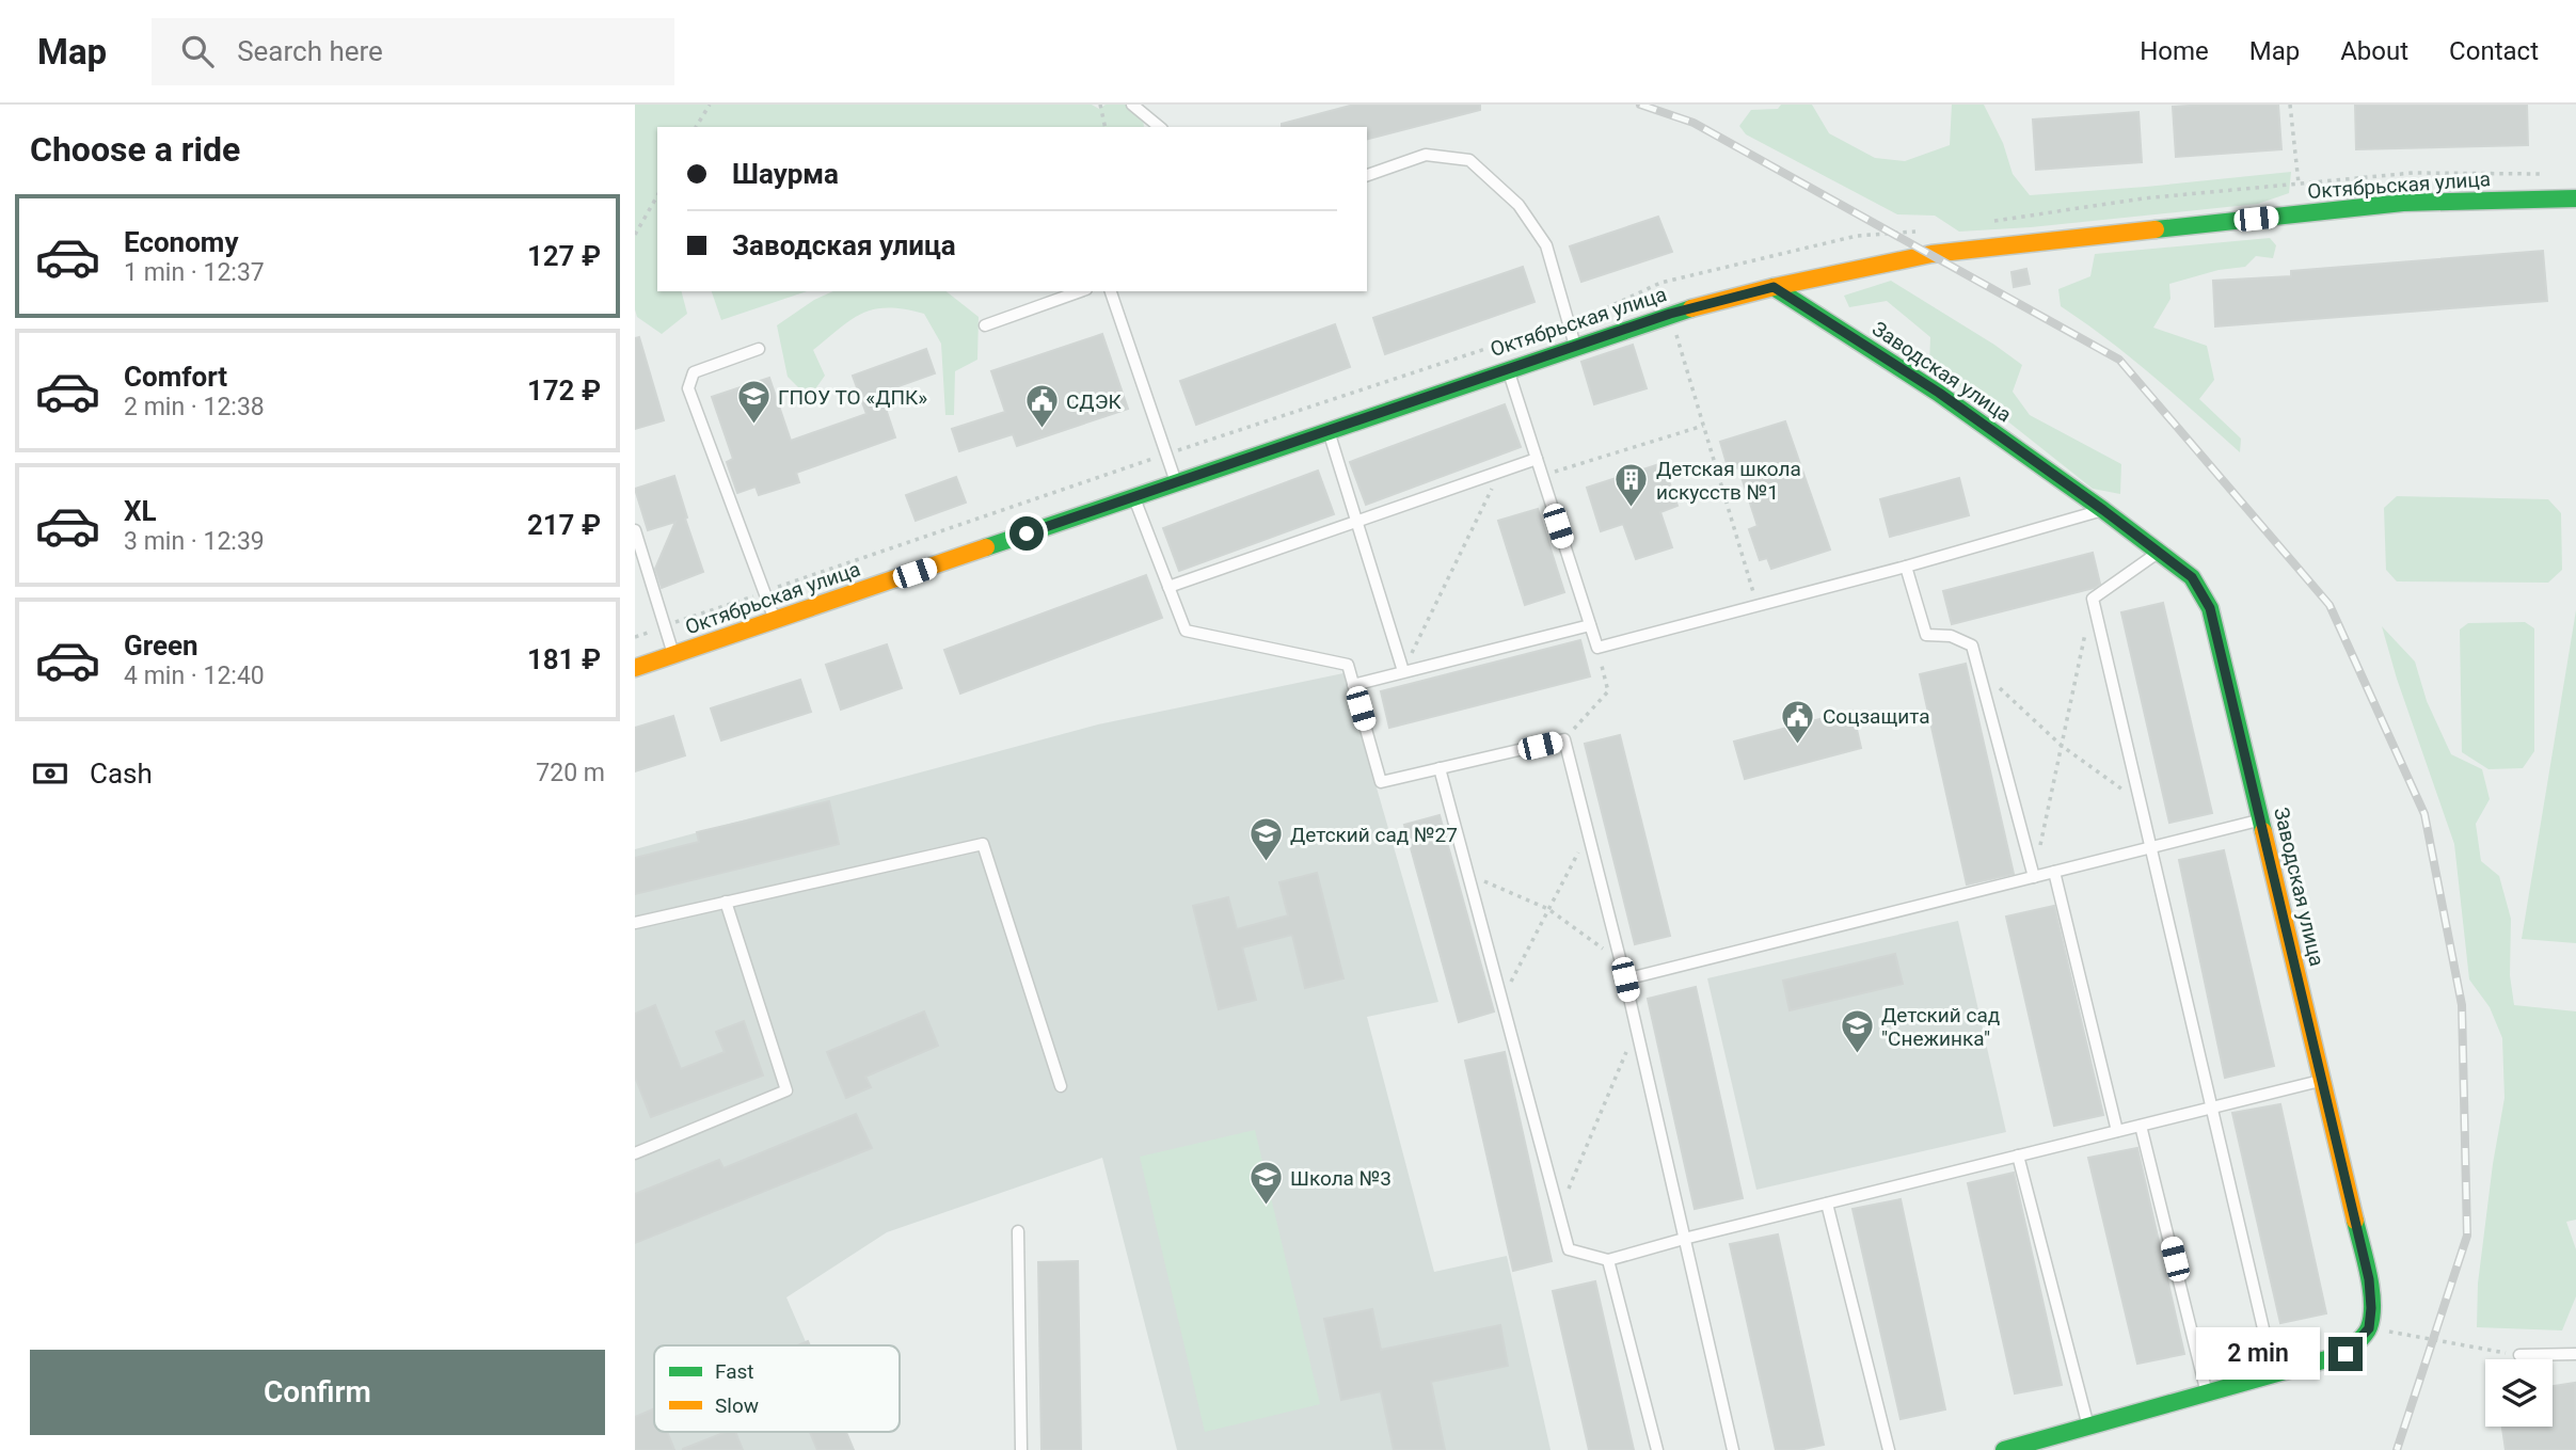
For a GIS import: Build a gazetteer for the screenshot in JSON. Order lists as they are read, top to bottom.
{
  "streets": {
    "main road": ["Октябрьская улица", "Заводская улица"]
  },
  "crossings": [
    ["Октябрьская улица", "Заводская улица"]
  ],
  "places": {
    "school or university": [
      "ГПОУ ТО «ДПК»",
      "Детский сад №27",
      "Детский сад \"Снежинка\"",
      "Школа №3"
    ],
    "public building": ["СДЭК", "Соцзащита"],
    "building": ["Детская школа искусств №1"]
  },
  "legend": ["Fast", "Slow"],
  "page": {
    "header": "Map",
    "search": "Search here",
    "nav": [
      "Home",
      "Map",
      "About",
      "Contact"
    ],
    "heading": "Choose a ride",
    "banner": ["Шаурма", "Заводская улица"],
    "list": [
      {
        "name": "Economy",
        "note": "1 min · 12:37",
        "value": "127 ₽"
      },
      {
        "name": "Comfort",
        "note": "2 min · 12:38",
        "value": "172 ₽"
      },
      {
        "name": "XL",
        "note": "3 min · 12:39",
        "value": "217 ₽"
      },
      {
        "name": "Green",
        "note": "4 min · 12:40",
        "value": "181 ₽"
      }
    ],
    "pay": ["Cash", "720 m"],
    "bubble": "2 min",
    "buttons": "Confirm"
  }
}
